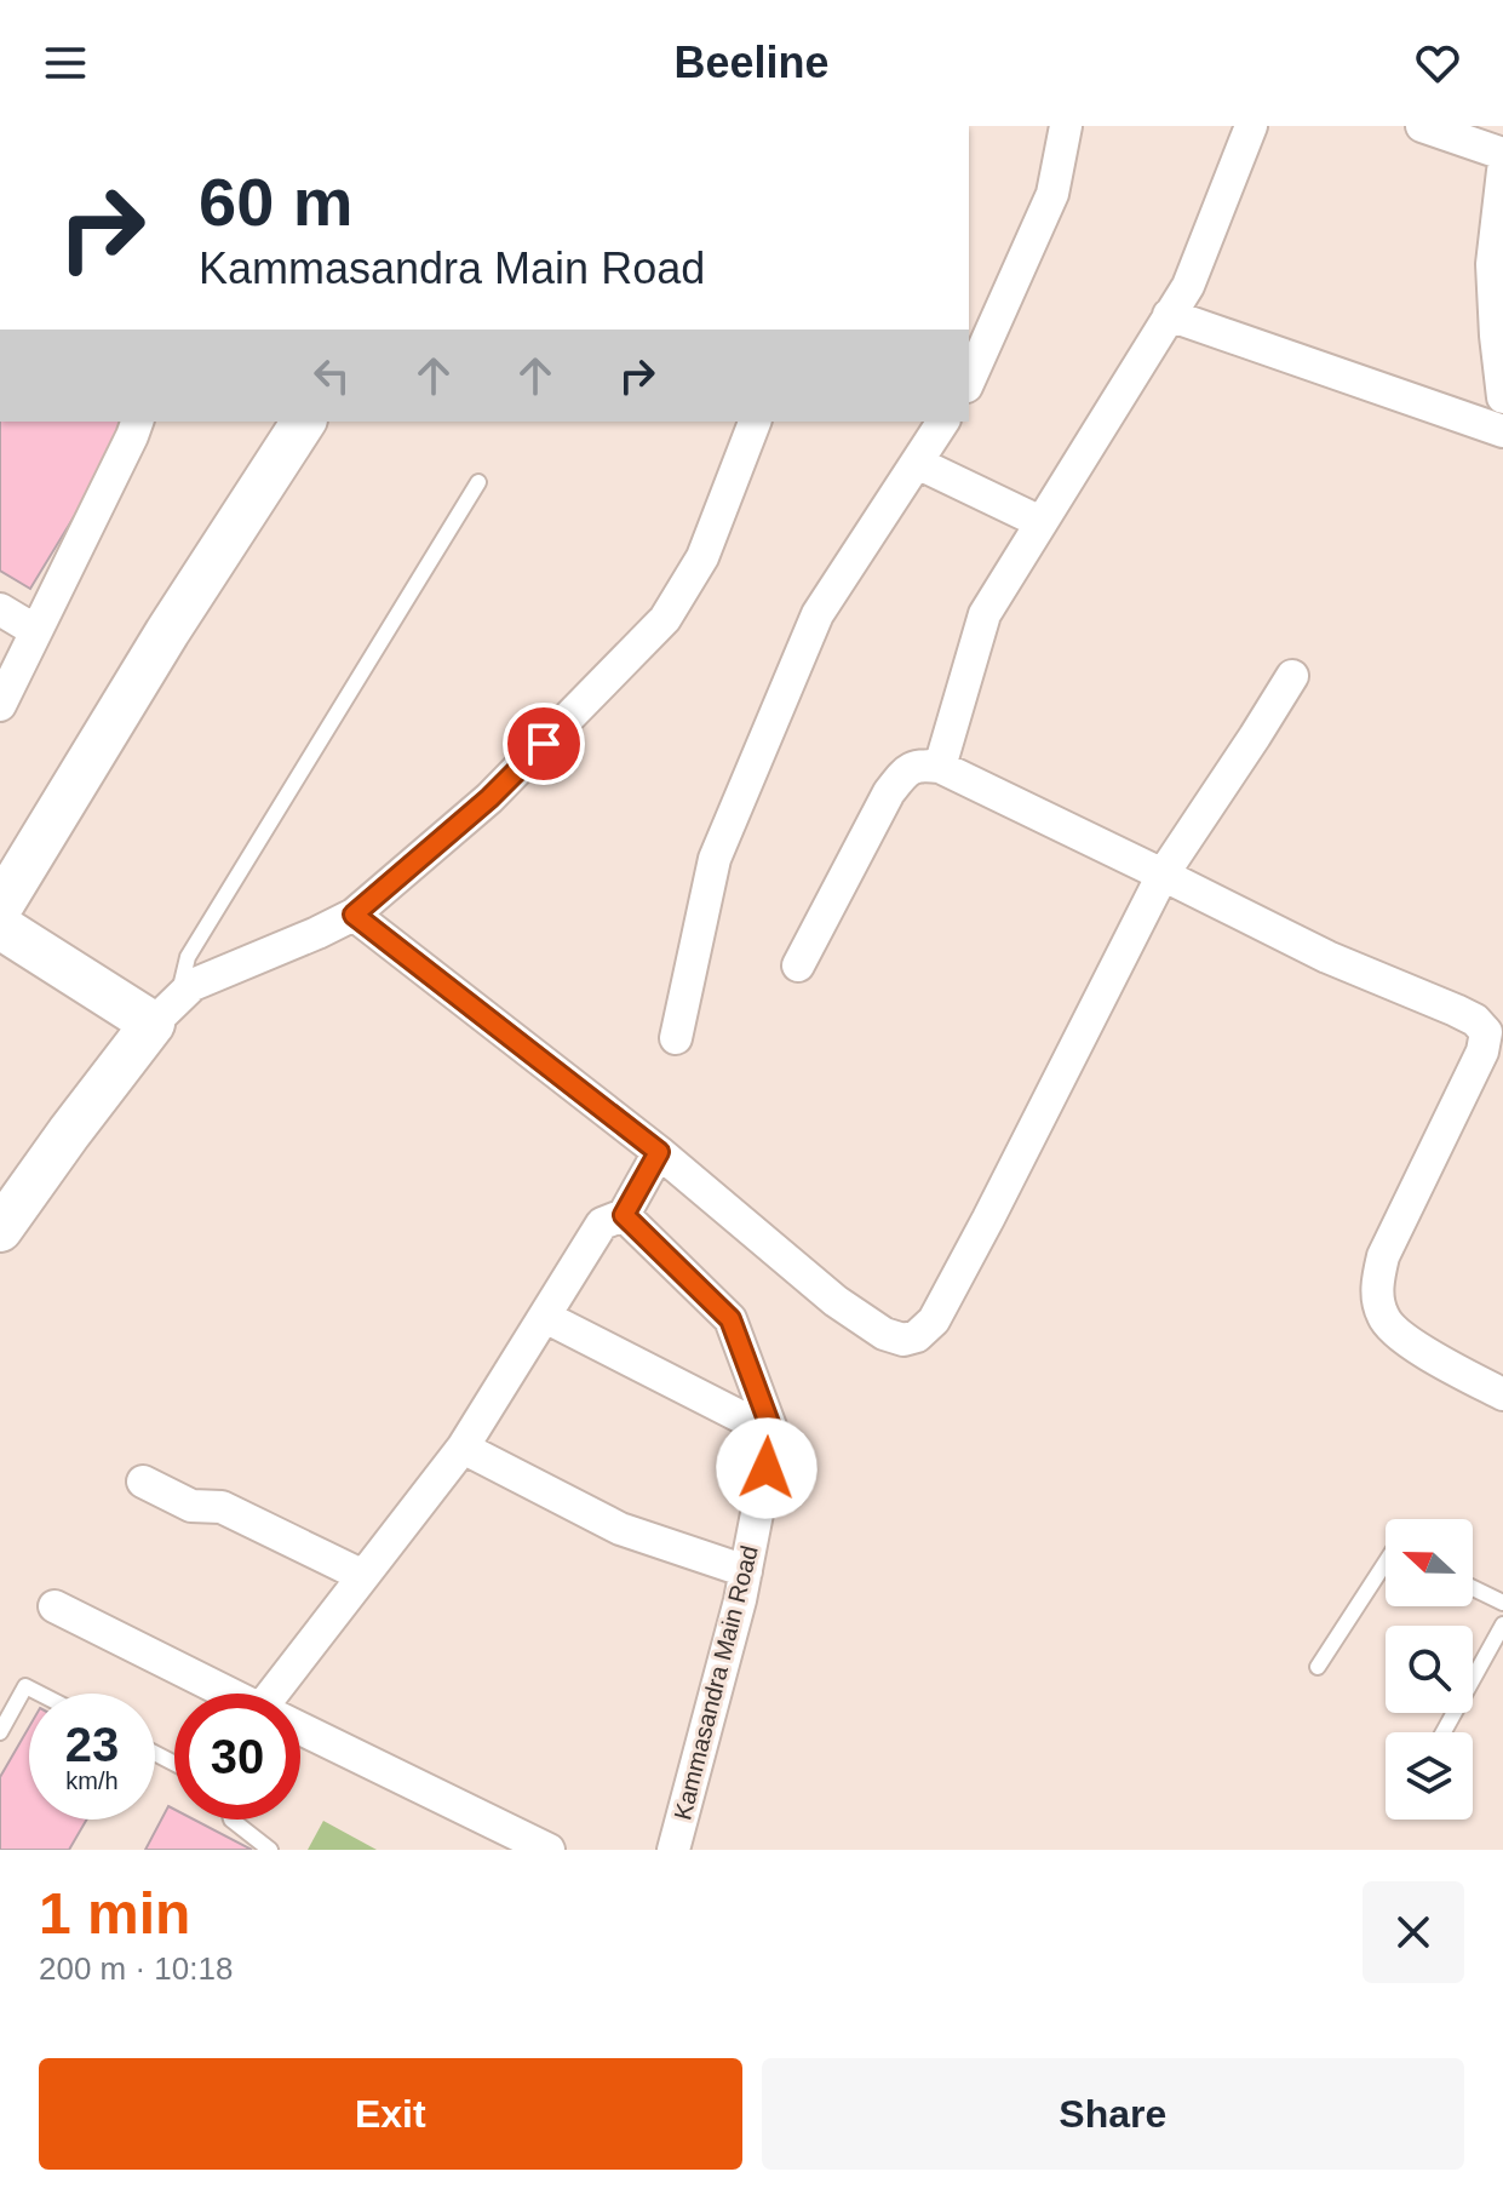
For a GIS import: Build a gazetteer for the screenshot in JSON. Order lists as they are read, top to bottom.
{
  "streets": {
    "street": ["Kammasandra Main Road"]
  },
  "north": "left",
  "page": {
    "header": "Beeline",
    "turn": ["60 m", "Kammasandra Main Road"],
    "speed": "23 km/h",
    "limit": "30",
    "heading": ["1 min", "200 m · 10:18"],
    "buttons": ["Exit", "Share"]
  }
}
